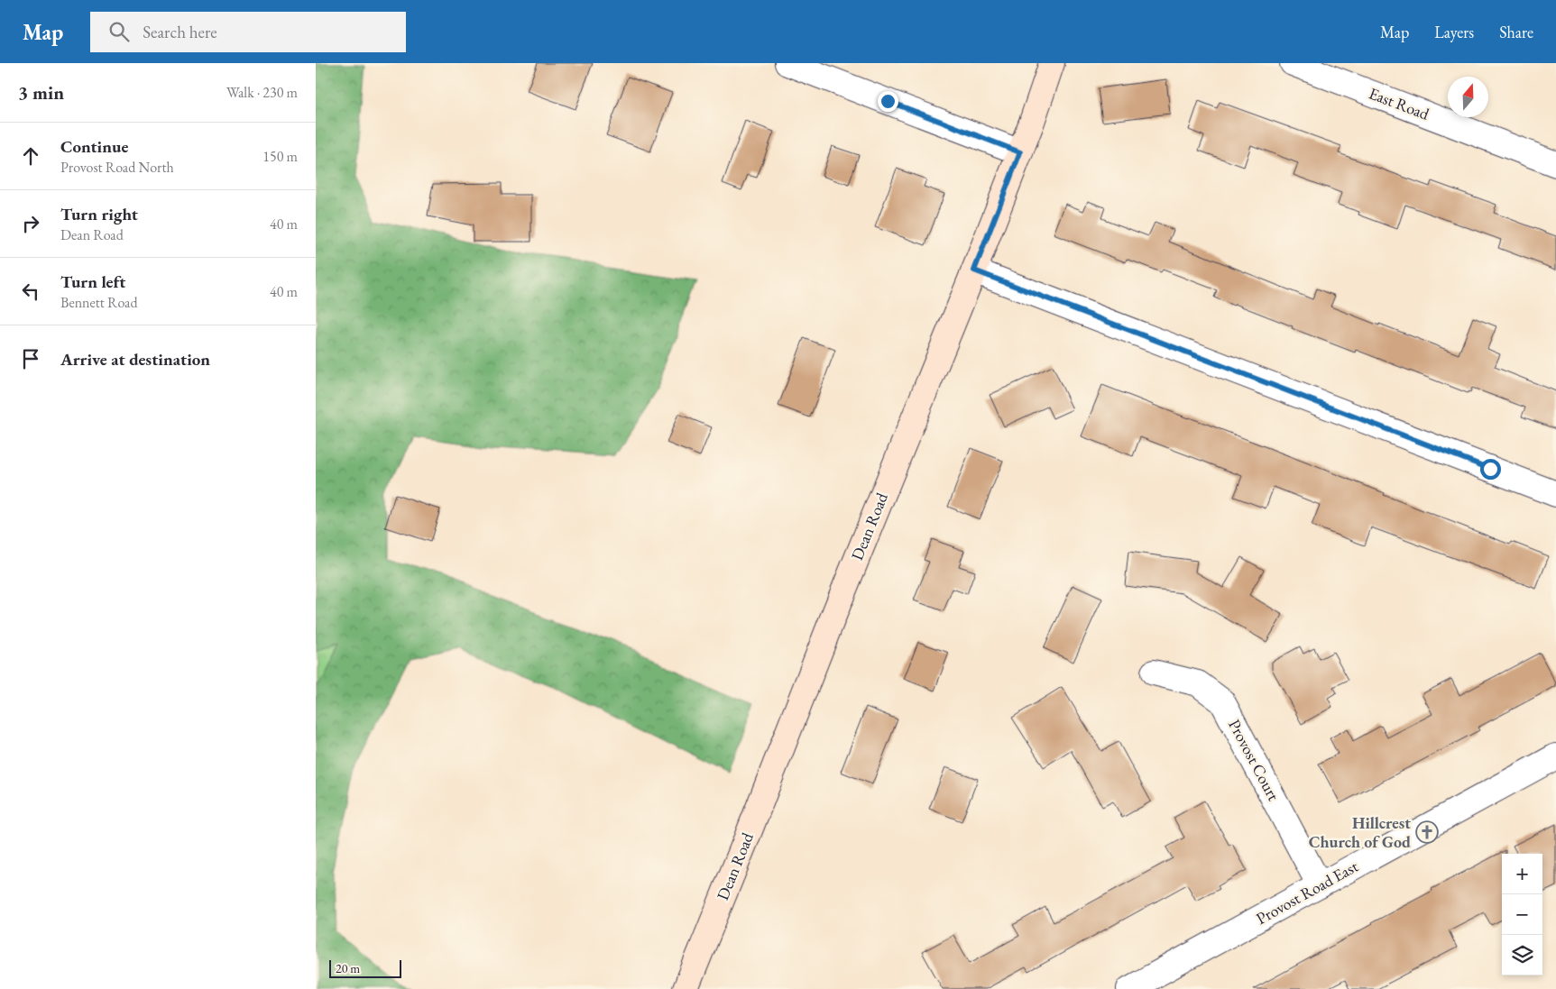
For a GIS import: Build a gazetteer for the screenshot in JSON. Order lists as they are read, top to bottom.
{
  "streets": {
    "main road": ["Dean Road"],
    "street": ["East Road", "Provost Court", "Provost Road East"]
  },
  "crossings": [
    ["Provost Court", "Provost Road East"]
  ],
  "places": {
    "church": ["Hillcrest Church of God"]
  },
  "scale_bar": "20 m",
  "north": "top",
  "page": {
    "header": "Map",
    "search": "Search here",
    "nav": ["Map", "Layers", "Share"],
    "heading": ["3 min", "Walk · 230 m"],
    "list": [
      ["Continue", "Provost Road North", "150 m"],
      ["Turn right", "Dean Road", "40 m"],
      ["Turn left", "Bennett Road", "40 m"],
      "Arrive at destination"
    ],
    "map_buttons": ["+", "−"],
    "scale": "20 m"
  }
}
